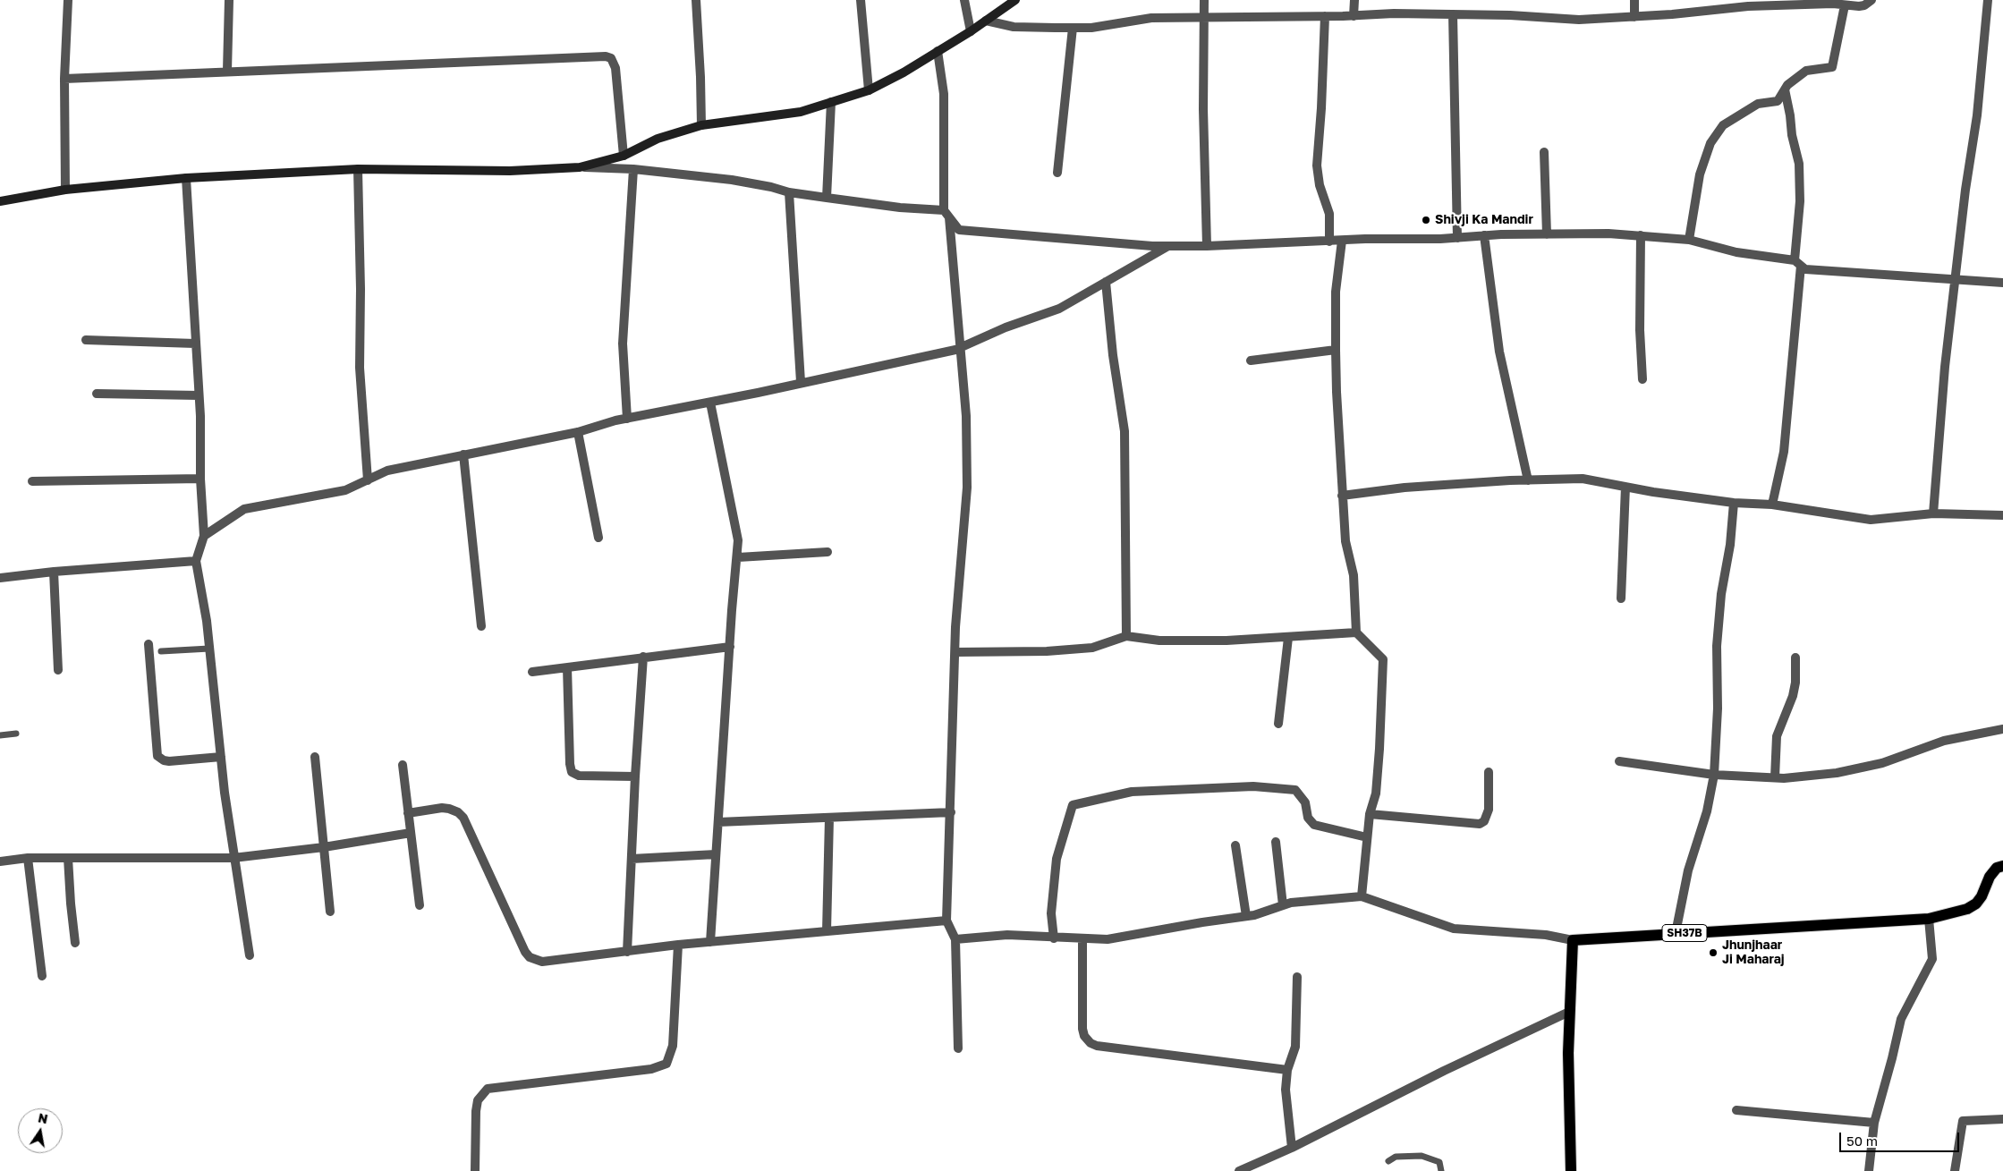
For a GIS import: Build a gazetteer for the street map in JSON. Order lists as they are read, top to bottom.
{
  "streets": {
    "main road": ["SH37B"]
  },
  "places": ["Shivji Ka Mandir", "Jhunjhaar Ji Maharaj"],
  "scale_bar": "50 m",
  "north": "top"
}
